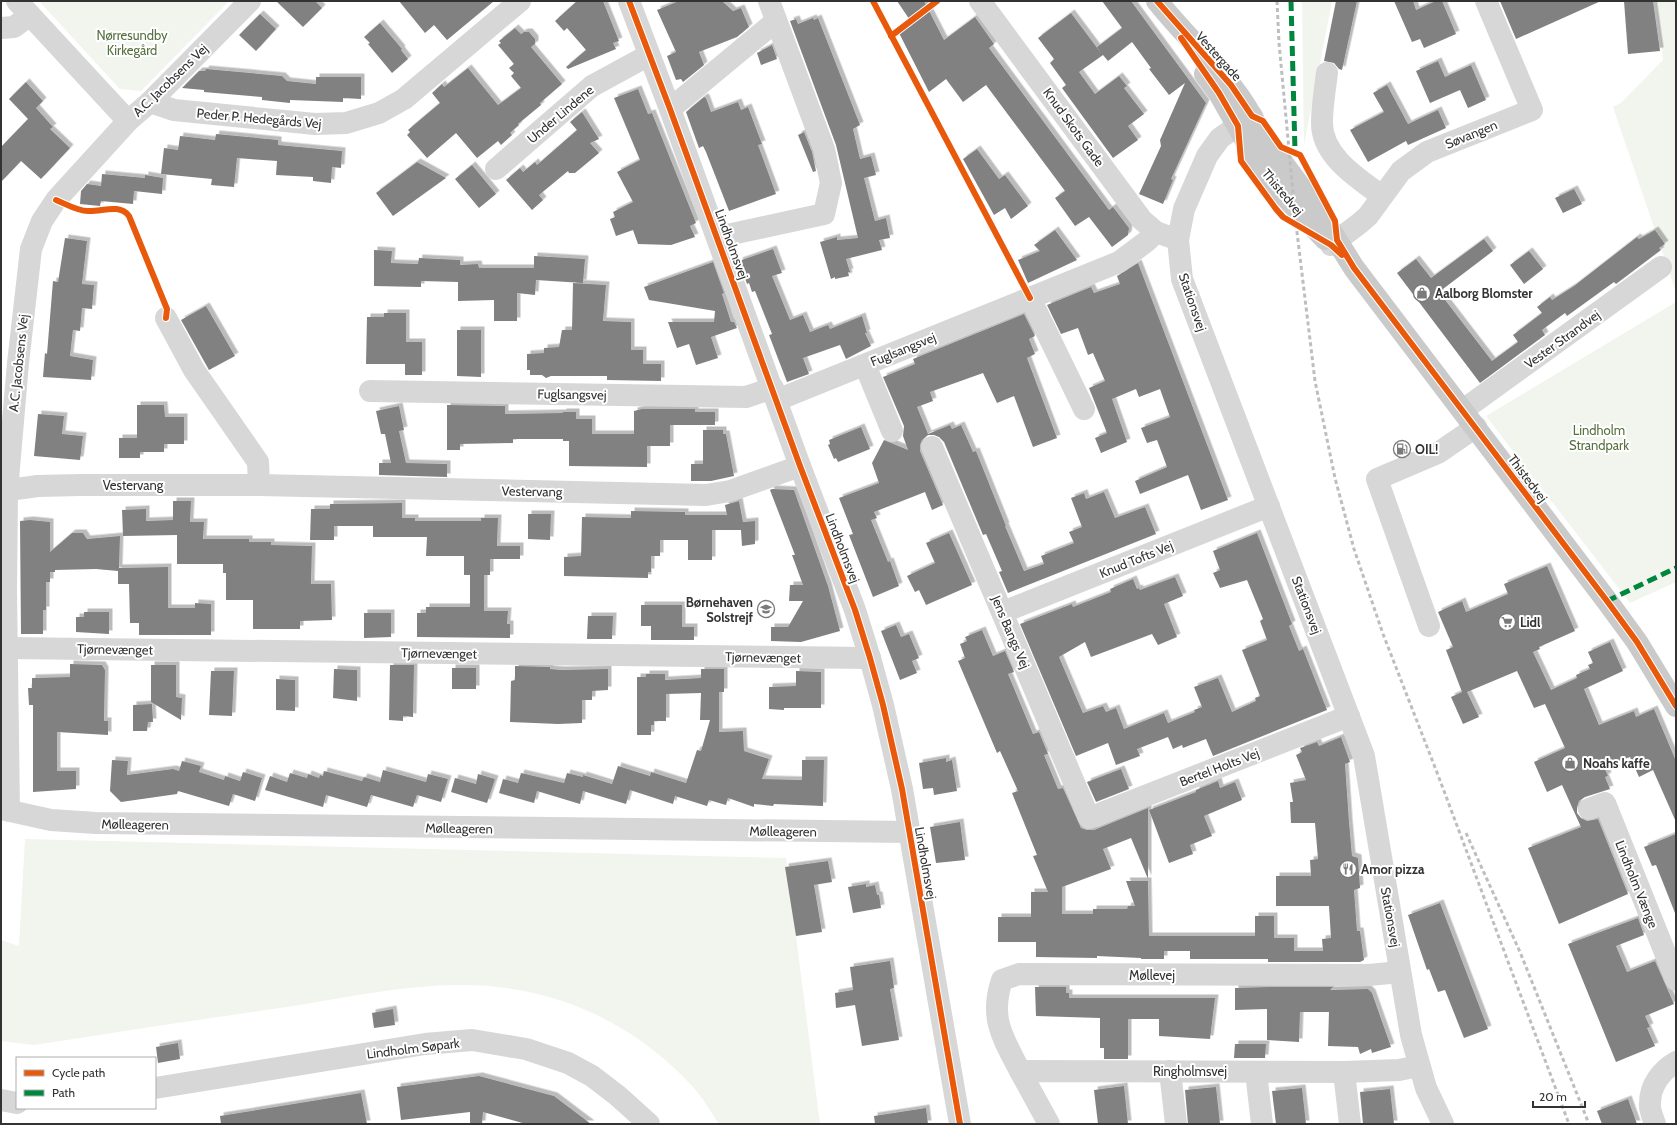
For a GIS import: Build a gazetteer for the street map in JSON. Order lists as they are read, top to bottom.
{
  "streets": {
    "main road": ["Vestergade", "Thistedvej"],
    "street": [
      "A.C. Jacobsens Vej",
      "Under Lindene",
      "Peder P. Hedegårds Vej",
      "Knud Skots Gade",
      "Søvangen",
      "Lindholmsvej",
      "Stationsvej",
      "Vester Strandvej",
      "Fuglsangsvej",
      "Vestervang",
      "Knud Tofts Vej",
      "Jens Bangs Vej",
      "Tjørnevænget",
      "Bertel Holts Vej",
      "Mølleageren",
      "Lindholm Vænge",
      "Møllevej",
      "Lindholm Søpark",
      "Ringholmsvej"
    ]
  },
  "crossings": [
    ["Vestergade", "Thistedvej"],
    ["Vestergade", "Stationsvej"],
    ["A.C. Jacobsens Vej", "Peder P. Hedegårds Vej"],
    ["A.C. Jacobsens Vej", "Vestervang"],
    ["A.C. Jacobsens Vej", "Tjørnevænget"],
    ["A.C. Jacobsens Vej", "Mølleageren"],
    ["Under Lindene", "Lindholmsvej"],
    ["Knud Skots Gade", "Stationsvej"],
    ["Knud Skots Gade", "Fuglsangsvej"],
    ["Søvangen", "Thistedvej"],
    ["Thistedvej", "Stationsvej"],
    ["Thistedvej", "Vester Strandvej"],
    ["Lindholmsvej", "Fuglsangsvej"],
    ["Lindholmsvej", "Vestervang"],
    ["Lindholmsvej", "Tjørnevænget"],
    ["Lindholmsvej", "Mølleageren"],
    ["Stationsvej", "Knud Tofts Vej"],
    ["Stationsvej", "Bertel Holts Vej"],
    ["Stationsvej", "Møllevej"],
    ["Stationsvej", "Ringholmsvej"],
    ["Knud Tofts Vej", "Jens Bangs Vej"],
    ["Jens Bangs Vej", "Bertel Holts Vej"],
    ["Møllevej", "Ringholmsvej"]
  ],
  "parks": ["Nørresundby Kirkegård", "Lindholm Strandpark"],
  "places": {
    "shop": ["Aalborg Blomster", "Noahs kaffe"],
    "fuel station": ["OIL!"],
    "school or university": ["Børnehaven Solstrejf"],
    "supermarket": ["Lidl"],
    "restaurant": ["Amor pizza"]
  },
  "legend": ["Cycle path", "Path"],
  "scale_bar": "20 m"
}
